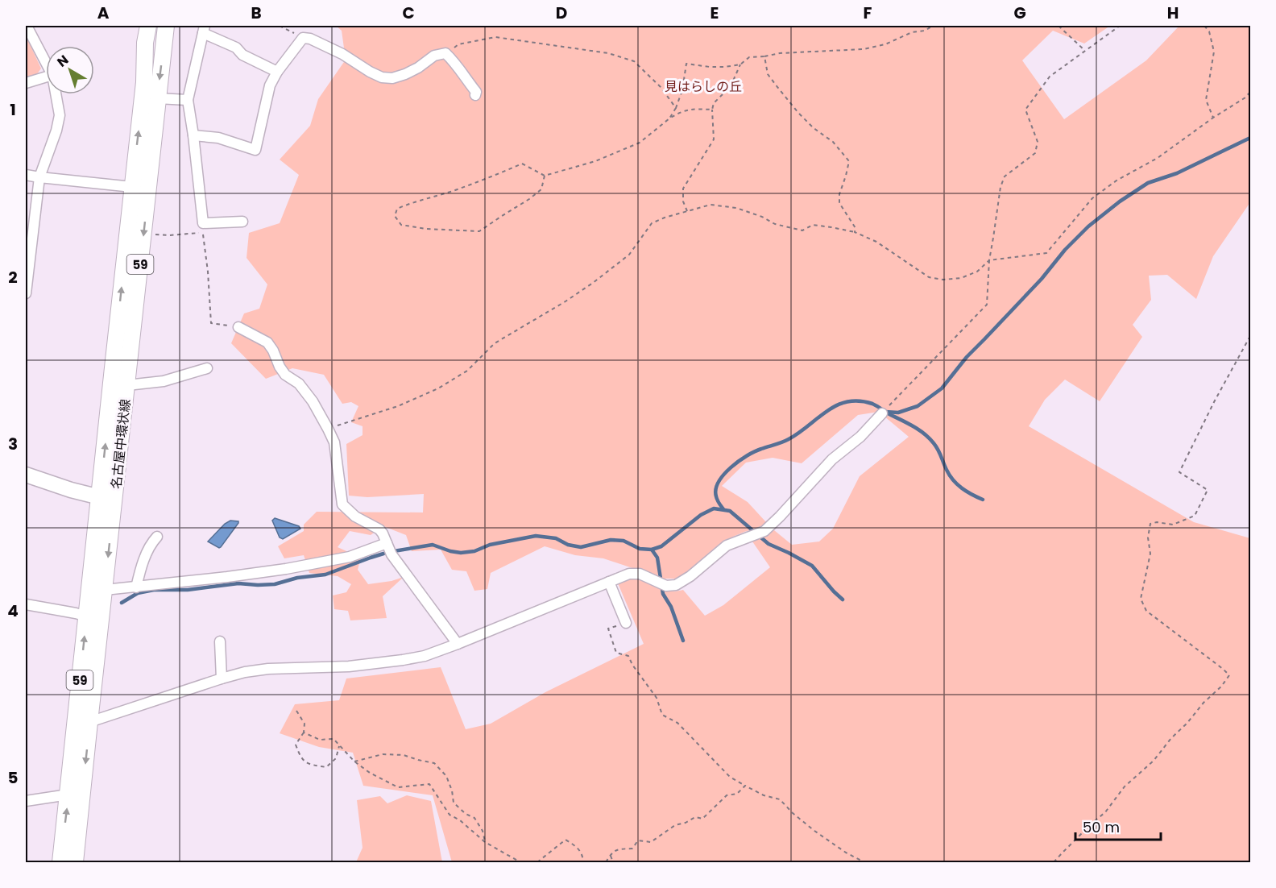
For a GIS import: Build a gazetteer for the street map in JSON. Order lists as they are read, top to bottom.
{
  "streets": {
    "main road": ["59", "名古屋中環状線"]
  },
  "parks": ["見はらしの丘"],
  "scale_bar": "50 m",
  "north": "top left",
  "grid": {
    "columns": [
      "A",
      "B",
      "C",
      "D",
      "E",
      "F",
      "G",
      "H"
    ],
    "rows": [
      "1",
      "2",
      "3",
      "4",
      "5"
    ]
  }
}
